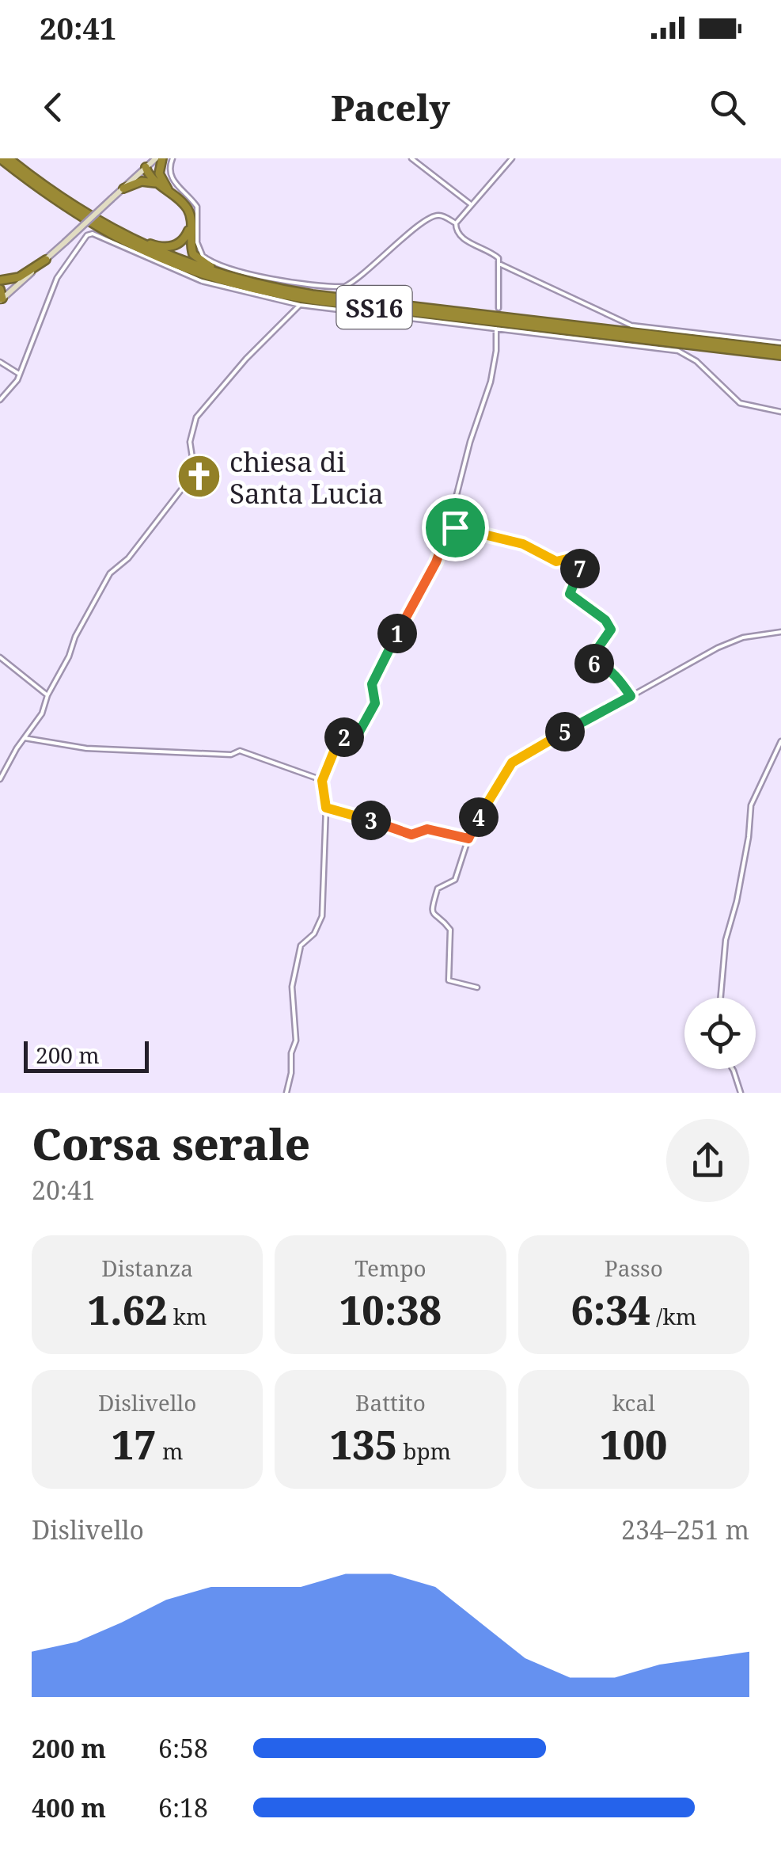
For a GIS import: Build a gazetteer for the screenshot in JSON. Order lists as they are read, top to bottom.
{
  "streets": {
    "highway": ["SS16"]
  },
  "places": {
    "church": ["chiesa di Santa Lucia"]
  },
  "scale_bar": "200 m",
  "page": {
    "status": "20:41",
    "header": "Pacely",
    "pins": [
      "7",
      "1",
      "6",
      "5",
      "2",
      "4",
      "3"
    ],
    "scale": "200 m",
    "heading": ["Corsa serale", "20:41"],
    "stats": [
      ["Distanza", "1.62 km"],
      ["Tempo", "10:38"],
      ["Passo", "6:34 /km"],
      ["Dislivello", "17 m"],
      ["Battito", "135 bpm"],
      ["kcal", "100"]
    ],
    "chart": ["Dislivello", "234–251 m"],
    "list": [
      {
        "name": "200 m",
        "note": "6:58"
      },
      {
        "name": "400 m",
        "note": "6:18"
      }
    ]
  }
}
